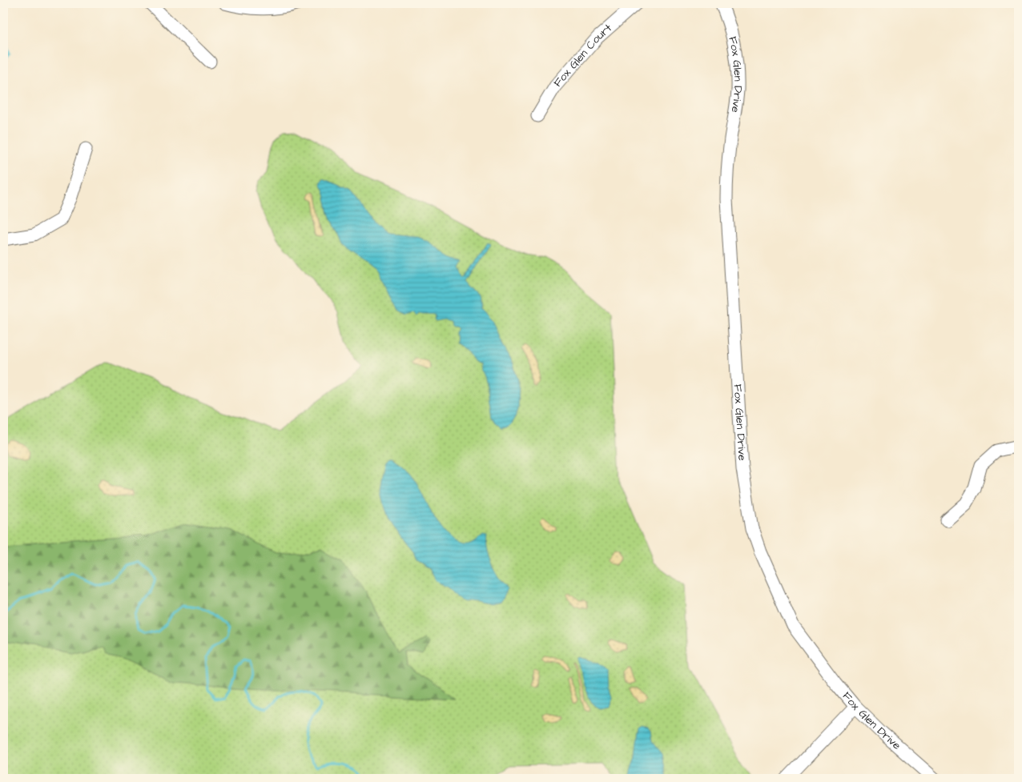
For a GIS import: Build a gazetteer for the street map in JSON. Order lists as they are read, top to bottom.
{
  "streets": {
    "street": ["Fox Glen Court", "Fox Glen Drive"]
  }
}
